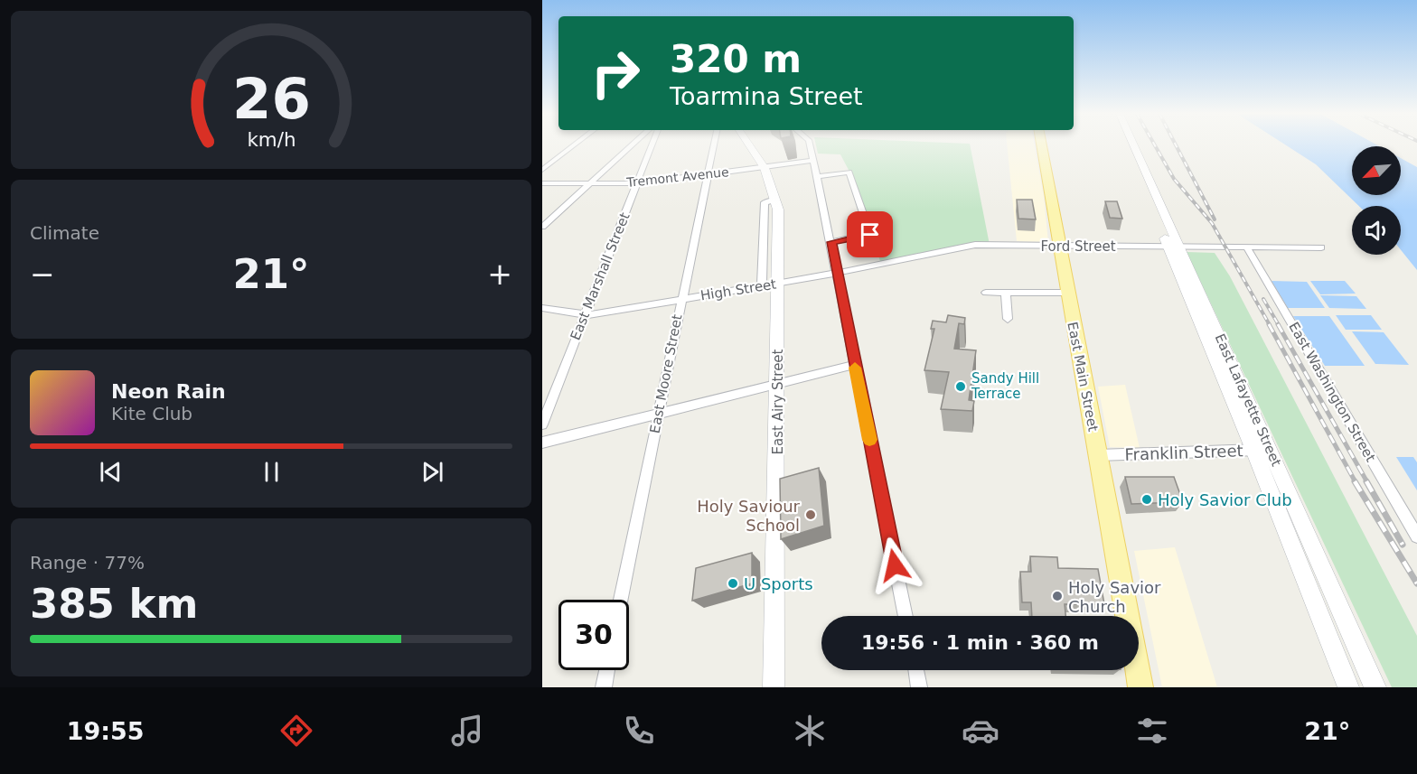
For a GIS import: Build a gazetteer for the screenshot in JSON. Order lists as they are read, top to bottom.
{
  "streets": {
    "main road": ["East Main Street"],
    "street": [
      "Tremont Avenue",
      "Ford Street",
      "East Marshall Street",
      "High Street",
      "East Moore Street",
      "East Washington Street",
      "East Lafayette Street",
      "East Airy Street",
      "Franklin Street"
    ]
  },
  "crossings": [
    ["Tremont Avenue", "East Marshall Street"],
    ["Tremont Avenue", "East Moore Street"],
    ["Tremont Avenue", "East Airy Street"],
    ["Ford Street", "High Street"],
    ["Ford Street", "East Main Street"],
    ["Ford Street", "East Washington Street"],
    ["Ford Street", "East Lafayette Street"],
    ["East Marshall Street", "High Street"],
    ["High Street", "East Moore Street"],
    ["High Street", "East Airy Street"],
    ["East Main Street", "Franklin Street"],
    ["East Lafayette Street", "Franklin Street"]
  ],
  "places": [
    "Sandy Hill Terrace",
    "Holy Savior Club",
    "Holy Saviour School",
    "U Sports",
    "Holy Savior Church"
  ],
  "north": "bottom left",
  "page": {
    "turn": ["320 m", "Toarmina Street"],
    "tile": [
      "Climate",
      ["Range · 77%", "385 km"]
    ],
    "heat": ["−", "21°", "+"],
    "song": ["Neon Rain", "Kite Club"],
    "limit": "30",
    "trip": "19:56 · 1 min · 360 m",
    "tabs": ["19:55", "21°"],
    "gauge": ["26", "km/h"]
  }
}
